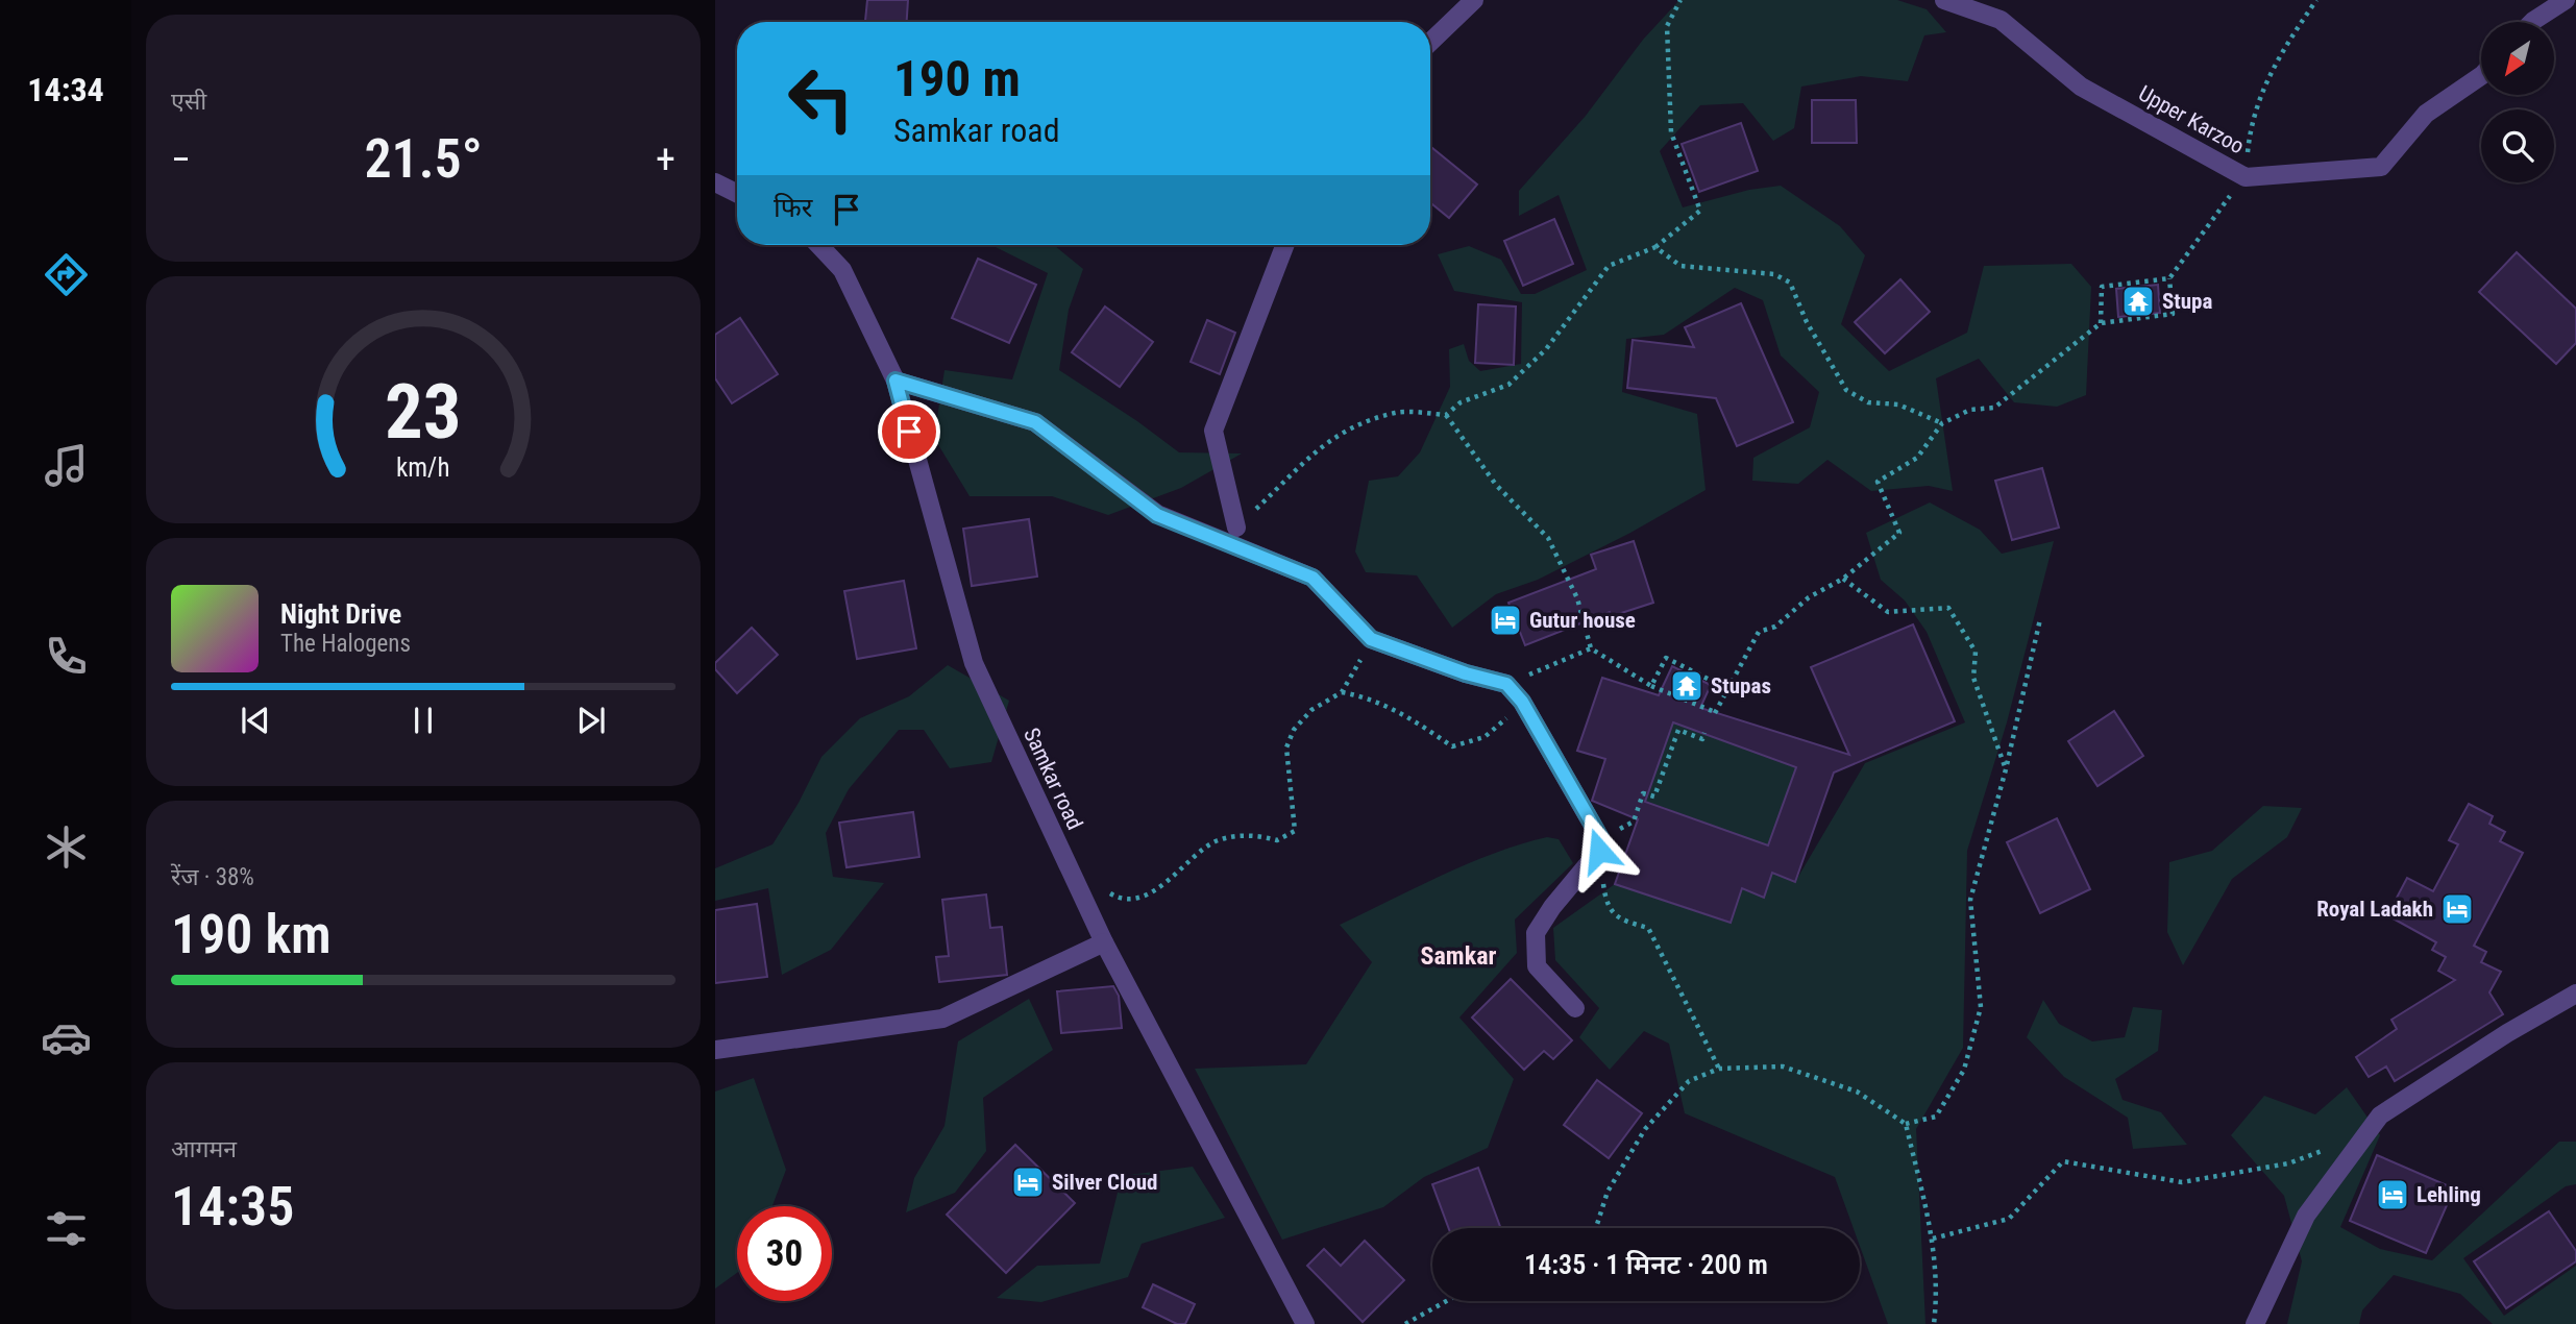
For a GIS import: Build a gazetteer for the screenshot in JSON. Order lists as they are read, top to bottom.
{
  "streets": {
    "street": ["Upper Karzoo", "Samkar road"]
  },
  "districts": ["Samkar"],
  "places": {
    "temple": ["Stupa", "Stupas"],
    "hotel": [
      "Gutur house",
      "Royal Ladakh",
      "Silver Cloud",
      "Lehling"
    ]
  },
  "north": "bottom left",
  "page": {
    "tabs": "14:34",
    "tile": [
      "एसी",
      ["रेंज · 38%", "190 km"],
      ["आगमन", "14:35"]
    ],
    "turn": ["190 m", "Samkar road"],
    "heat": ["−", "21.5°", "+"],
    "then": "फिर",
    "song": ["Night Drive", "The Halogens"],
    "limit": "30",
    "trip": "14:35 · 1 मिनट · 200 m",
    "gauge": ["23", "km/h"]
  }
}
